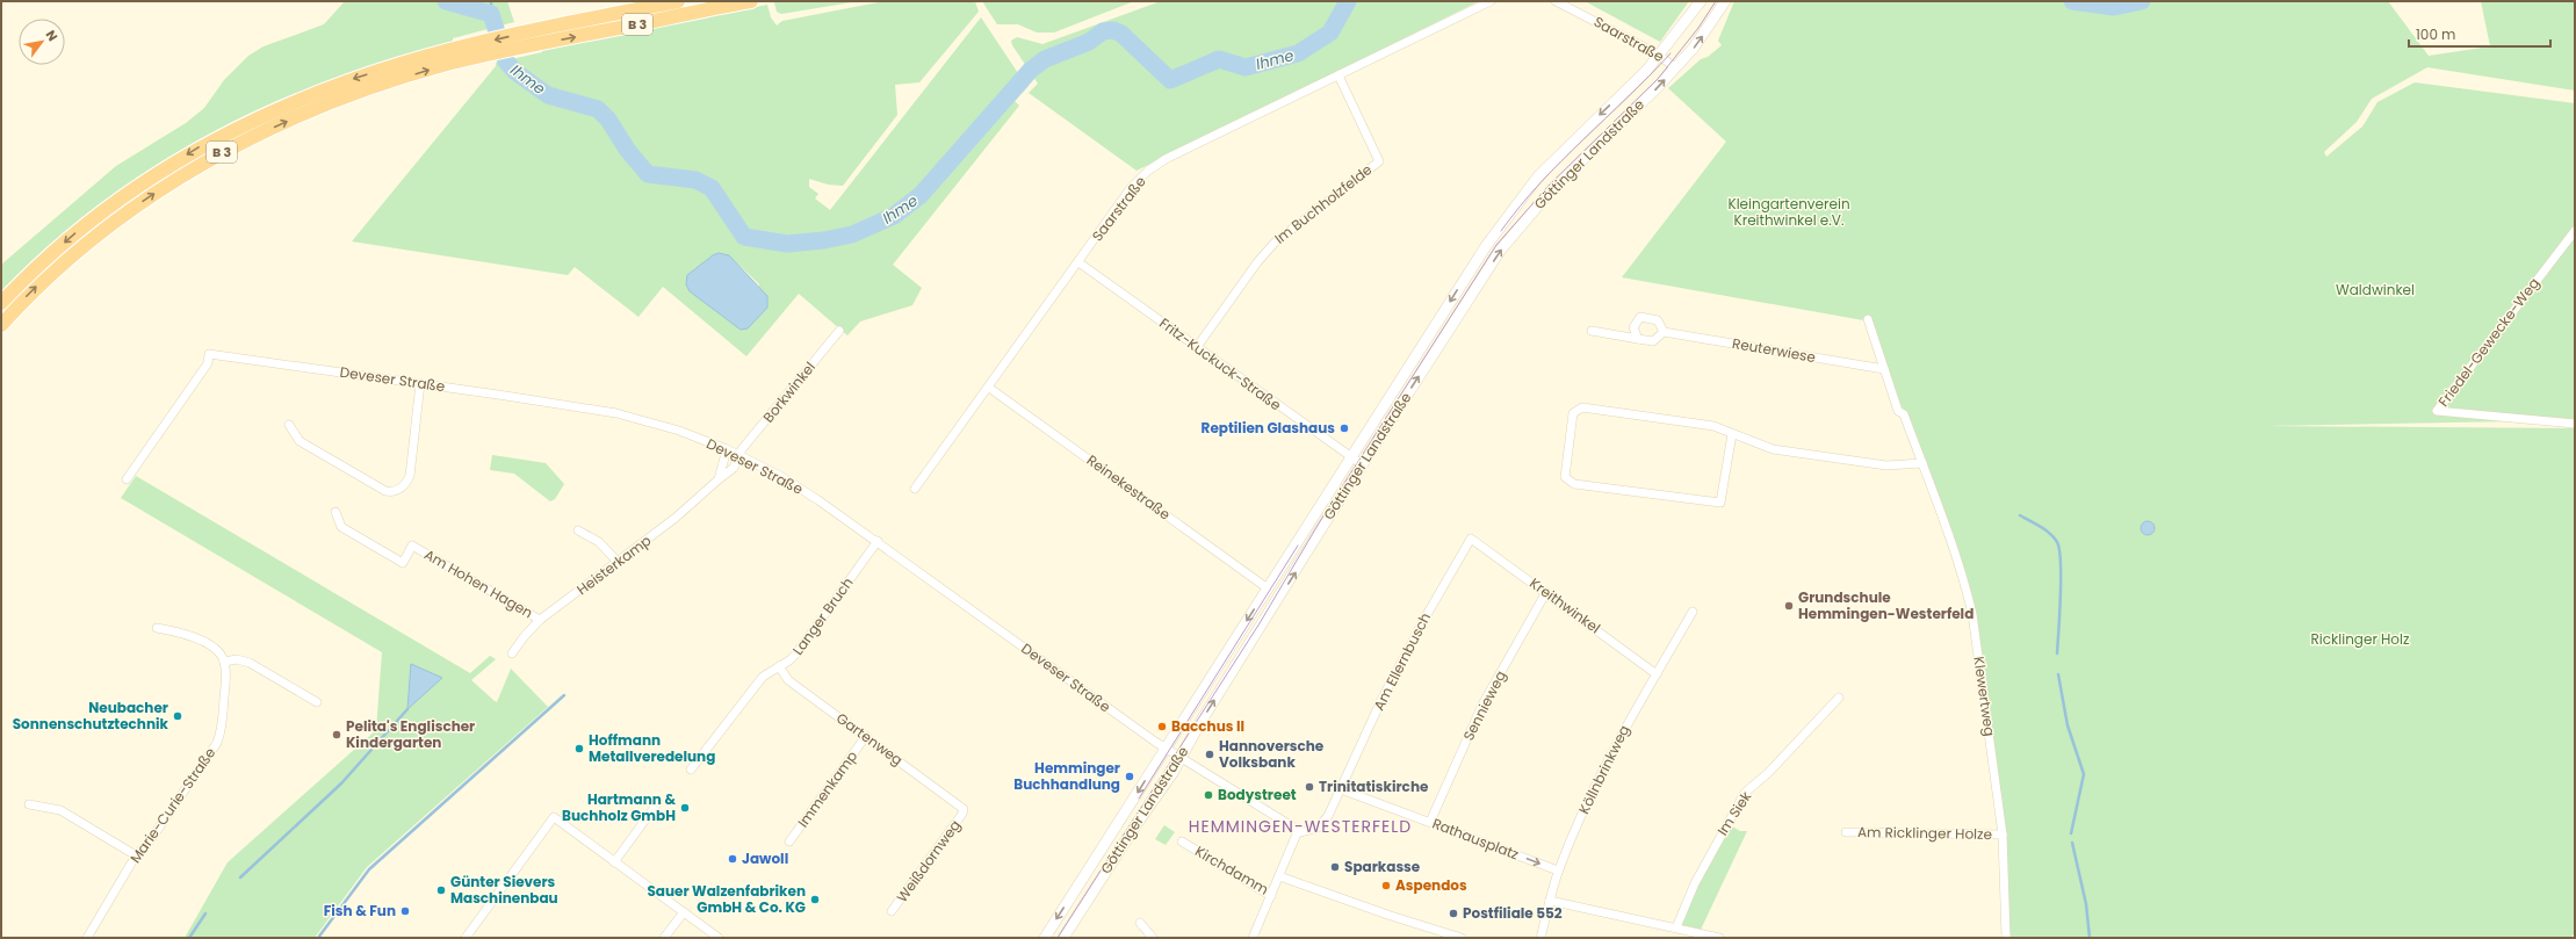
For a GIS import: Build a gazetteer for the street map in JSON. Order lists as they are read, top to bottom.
{
  "streets": {
    "highway": ["B 3"],
    "street": [
      "Saarstraße",
      "Göttinger Landstraße",
      "Im Buchholzfelde",
      "Friedel-Gewecke-Weg",
      "Reuterwiese",
      "Fritz-Kuckuck-Straße",
      "Deveser Straße",
      "Borkwinkel",
      "Reinekestraße",
      "Heisterkamp",
      "Am Hohen Hagen",
      "Kreithwinkel",
      "Langer Bruch",
      "Am Ellernbusch",
      "Klewertweg",
      "Sennieweg",
      "Gartenweg",
      "Köllnbrinkweg",
      "Immenkamp",
      "Marie-Curie-Straße",
      "Im Siek",
      "Am Ricklinger Holze",
      "Rathausplatz",
      "Weißdornweg",
      "Kirchdamm"
    ]
  },
  "crossings": [
    ["Saarstraße", "Göttinger Landstraße"],
    ["Saarstraße", "Im Buchholzfelde"],
    ["Saarstraße", "Fritz-Kuckuck-Straße"],
    ["Saarstraße", "Reinekestraße"],
    ["Göttinger Landstraße", "Fritz-Kuckuck-Straße"],
    ["Göttinger Landstraße", "Deveser Straße"],
    ["Göttinger Landstraße", "Reinekestraße"],
    ["Im Buchholzfelde", "Fritz-Kuckuck-Straße"],
    ["Deveser Straße", "Borkwinkel"],
    ["Deveser Straße", "Heisterkamp"],
    ["Deveser Straße", "Langer Bruch"],
    ["Borkwinkel", "Heisterkamp"],
    ["Heisterkamp", "Am Hohen Hagen"],
    ["Kreithwinkel", "Am Ellernbusch"],
    ["Kreithwinkel", "Sennieweg"],
    ["Kreithwinkel", "Köllnbrinkweg"],
    ["Langer Bruch", "Gartenweg"],
    ["Am Ellernbusch", "Rathausplatz"],
    ["Klewertweg", "Am Ricklinger Holze"],
    ["Sennieweg", "Rathausplatz"],
    ["Gartenweg", "Immenkamp"],
    ["Gartenweg", "Weißdornweg"],
    ["Köllnbrinkweg", "Rathausplatz"]
  ],
  "one_way": ["Rathausplatz"],
  "districts": ["HEMMINGEN-WESTERFELD"],
  "water": ["Ihme"],
  "parks": ["Kleingartenverein Kreithwinkel e.V.", "Waldwinkel", "Ricklinger Holz"],
  "places": [
    "Reptilien Glashaus",
    "Grundschule Hemmingen-Westerfeld",
    "Neubacher Sonnenschutztechnik",
    "Bacchus II",
    "Pelita's Englischer Kindergarten",
    "Hoffmann Metallveredelung",
    "Hannoversche Volksbank",
    "Hemminger Buchhandlung",
    "Trinitatiskirche",
    "Bodystreet",
    "Hartmann & Buchholz GmbH",
    "Jawoll",
    "Sparkasse",
    "Aspendos",
    "Günter Sievers Maschinenbau",
    "Sauer Walzenfabriken GmbH & Co. KG",
    "Fish & Fun",
    "Postfiliale 552"
  ],
  "scale_bar": "100 m",
  "north": "top right"
}
